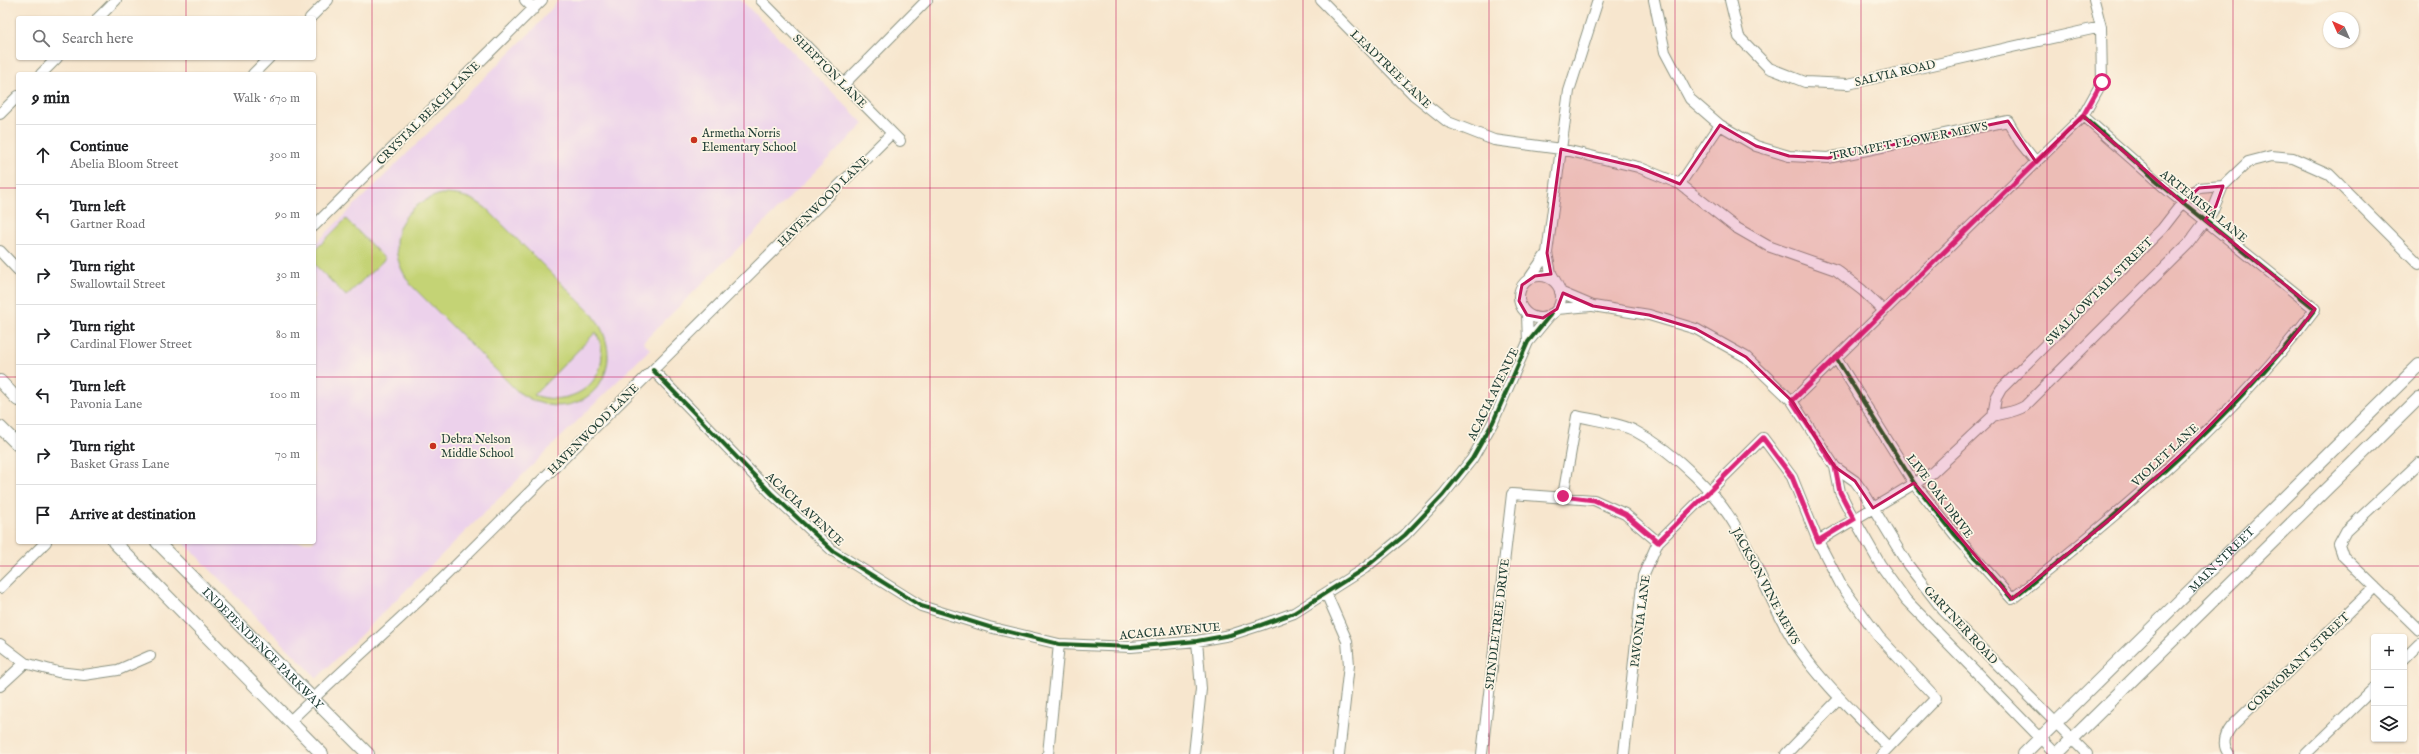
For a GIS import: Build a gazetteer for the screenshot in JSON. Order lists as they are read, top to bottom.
{
  "streets": {
    "main road": ["MAIN STREET", "INDEPENDENCE PARKWAY"],
    "street": [
      "LEADTREE LANE",
      "SHEPTON LANE",
      "SALVIA ROAD",
      "CRYSTAL BEACH LANE",
      "TRUMPET FLOWER MEWS",
      "HAVENWOOD LANE",
      "ARTEMISIA LANE",
      "SWALLOWTAIL STREET",
      "ACACIA AVENUE",
      "VIOLET LANE",
      "LIVE OAK DRIVE",
      "JACKSON VINE MEWS",
      "PAVONIA LANE",
      "SPINDLETREE DRIVE",
      "GARTNER ROAD",
      "CORMORANT STREET"
    ]
  },
  "crossings": [
    ["SHEPTON LANE", "HAVENWOOD LANE"],
    ["HAVENWOOD LANE", "ACACIA AVENUE"],
    ["HAVENWOOD LANE", "INDEPENDENCE PARKWAY"],
    ["ARTEMISIA LANE", "SWALLOWTAIL STREET"],
    ["ARTEMISIA LANE", "VIOLET LANE"],
    ["VIOLET LANE", "LIVE OAK DRIVE"],
    ["MAIN STREET", "GARTNER ROAD"],
    ["JACKSON VINE MEWS", "PAVONIA LANE"],
    ["JACKSON VINE MEWS", "SPINDLETREE DRIVE"]
  ],
  "places": ["Armetha Norris Elementary School", "Debra Nelson Middle School"],
  "north": "top left",
  "page": {
    "search": "Search here",
    "heading": ["9 min", "Walk · 670 m"],
    "list": [
      ["Continue", "Abelia Bloom Street", "300 m"],
      ["Turn left", "Gartner Road", "90 m"],
      ["Turn right", "Swallowtail Street", "30 m"],
      ["Turn right", "Cardinal Flower Street", "80 m"],
      ["Turn left", "Pavonia Lane", "100 m"],
      ["Turn right", "Basket Grass Lane", "70 m"],
      "Arrive at destination"
    ],
    "map_buttons": ["+", "−"]
  }
}
